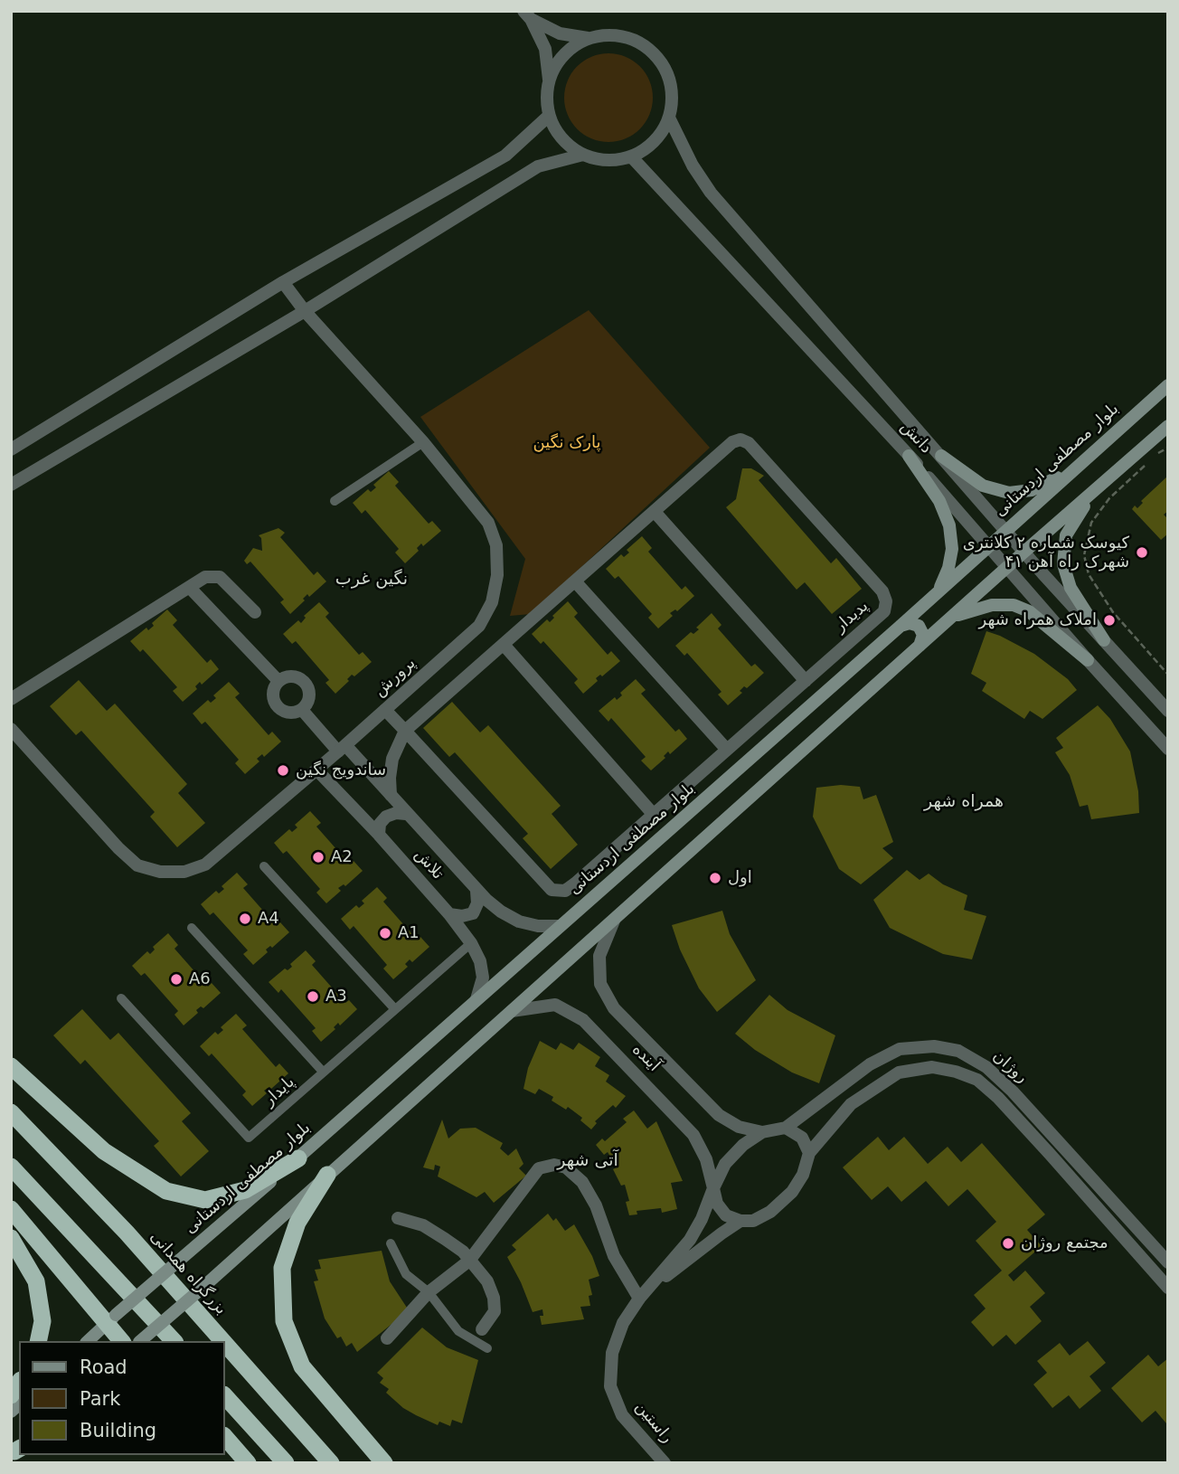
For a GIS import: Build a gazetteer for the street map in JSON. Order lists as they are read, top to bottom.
{
  "streets": {
    "highway": ["بزرگراه همدانی"],
    "main road": ["بلوار مصطفی اردستانی"],
    "street": [
      "دانش",
      "پدیدار",
      "پرورش",
      "تلاش",
      "آینده",
      "روژان",
      "راستین"
    ],
    "lane": ["پایدار"]
  },
  "crossings": [
    ["دانش", "بلوار مصطفی اردستانی"],
    ["بلوار مصطفی اردستانی", "تلاش"],
    ["پدیدار", "تلاش"],
    ["پرورش", "تلاش"],
    ["تلاش", "پایدار"],
    ["آینده", "روژان"]
  ],
  "districts": ["نگین غرب", "همراه شهر", "آتی شهر"],
  "parks": ["پارک نگین"],
  "places": [
    "کیوسک شماره ۲ کلانتری ۴۱ شهرک راه آهن",
    "املاک همراه شهر",
    "ساندویج نگین",
    "A2",
    "اول",
    "A4",
    "A1",
    "A6",
    "A3",
    "مجتمع روژان"
  ],
  "legend": ["Road", "Park", "Building"]
}
